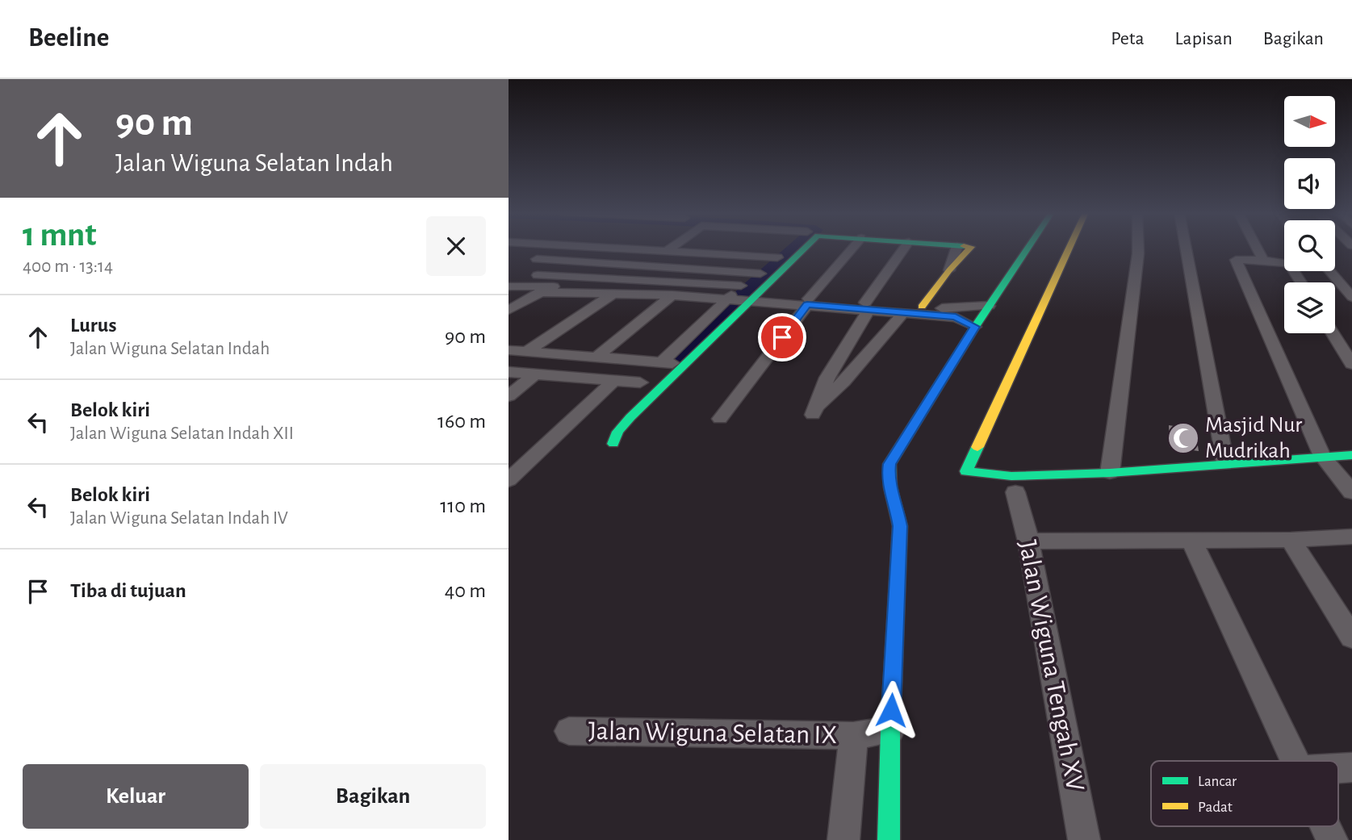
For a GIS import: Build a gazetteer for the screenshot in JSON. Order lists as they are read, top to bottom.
{
  "streets": {
    "street": ["Jalan Wiguna Tengah XV", "Jalan Wiguna Selatan IX"]
  },
  "places": {
    "mosque": ["Masjid Nur Mudrikah"]
  },
  "legend": ["Lancar", "Padat"],
  "north": "right",
  "page": {
    "header": "Beeline",
    "nav": ["Peta", "Lapisan", "Bagikan"],
    "turn": ["90 m", "Jalan Wiguna Selatan Indah"],
    "heading": ["1 mnt", "400 m · 13:14"],
    "list": [
      {
        "name": "Lurus",
        "note": "Jalan Wiguna Selatan Indah",
        "value": "90 m"
      },
      {
        "name": "Belok kiri",
        "note": "Jalan Wiguna Selatan Indah XII",
        "value": "160 m"
      },
      {
        "name": "Belok kiri",
        "note": "Jalan Wiguna Selatan Indah IV",
        "value": "110 m"
      },
      {
        "name": "Tiba di tujuan",
        "value": "40 m"
      }
    ],
    "buttons": ["Keluar", "Bagikan"]
  }
}
